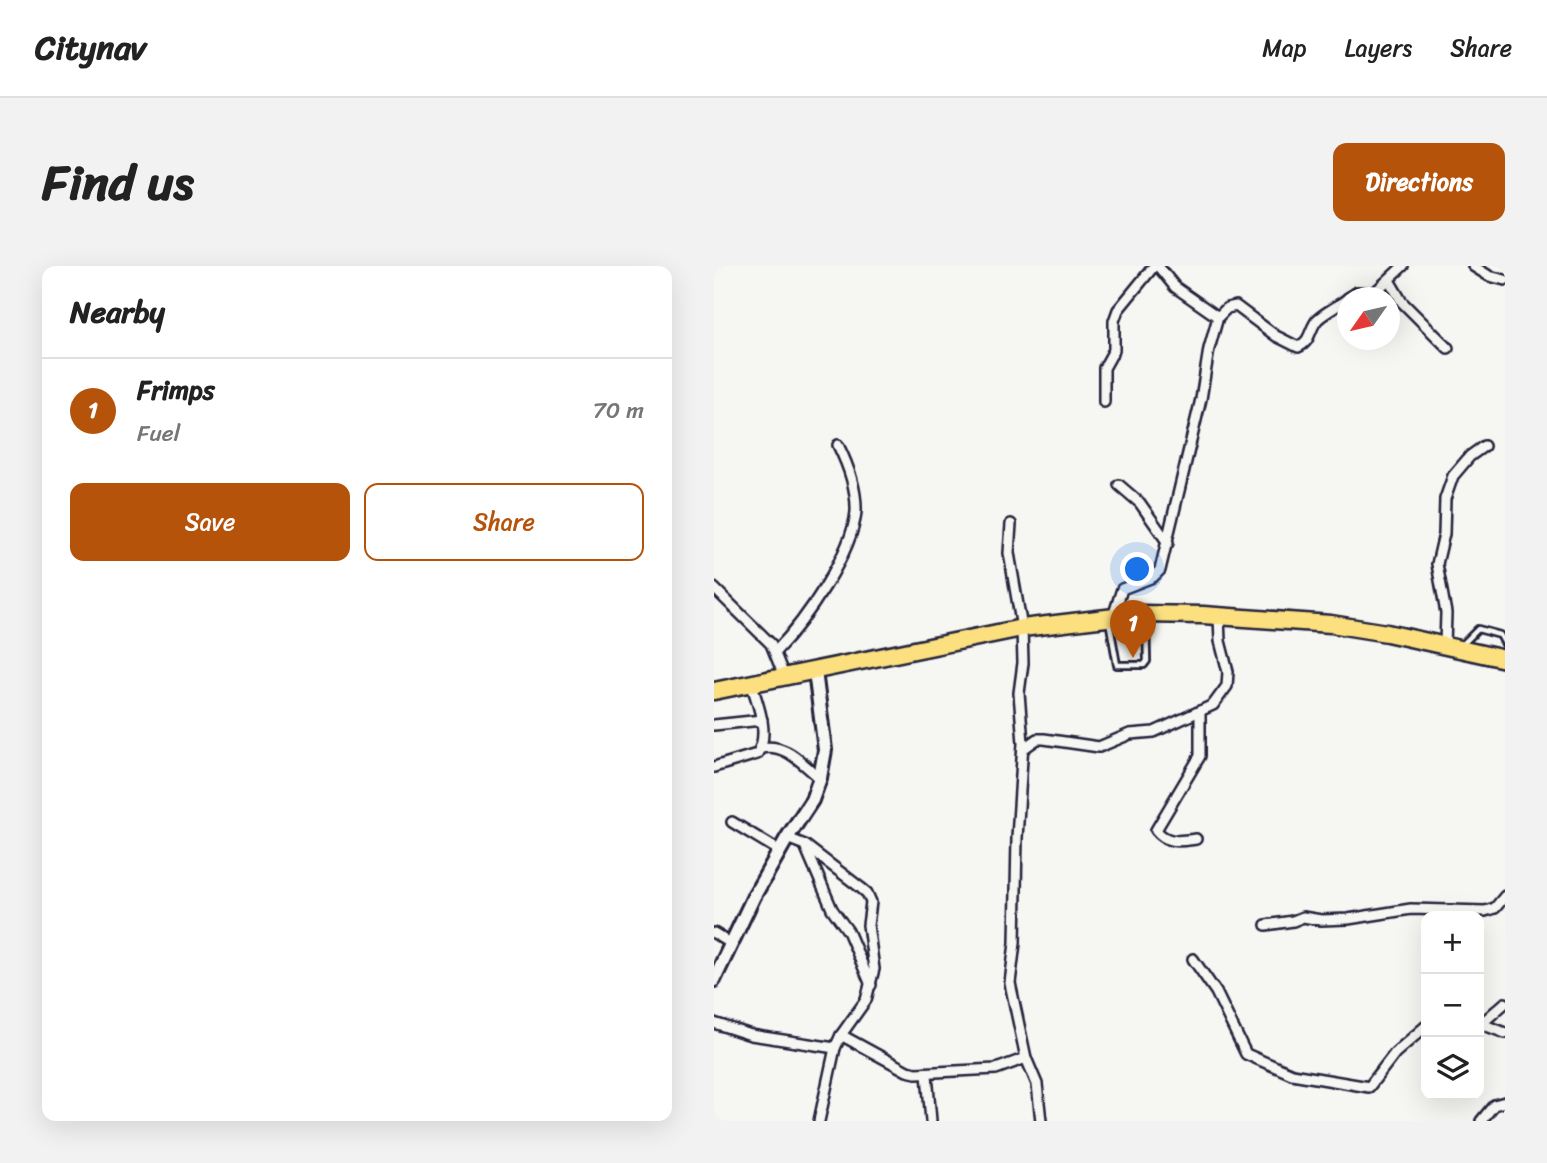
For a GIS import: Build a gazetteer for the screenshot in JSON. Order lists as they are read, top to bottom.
{
  "north": "bottom left",
  "page": {
    "header": "Citynav",
    "nav": ["Map", "Layers", "Share"],
    "title": "Find us",
    "buttons": [
      "Directions",
      ["Save", "Share"]
    ],
    "heading": "Nearby",
    "list": [
      {
        "mark": "1",
        "name": "Frimps",
        "note": "Fuel",
        "value": "70 m"
      }
    ],
    "pins": "1",
    "map_buttons": ["+", "−"]
  }
}
